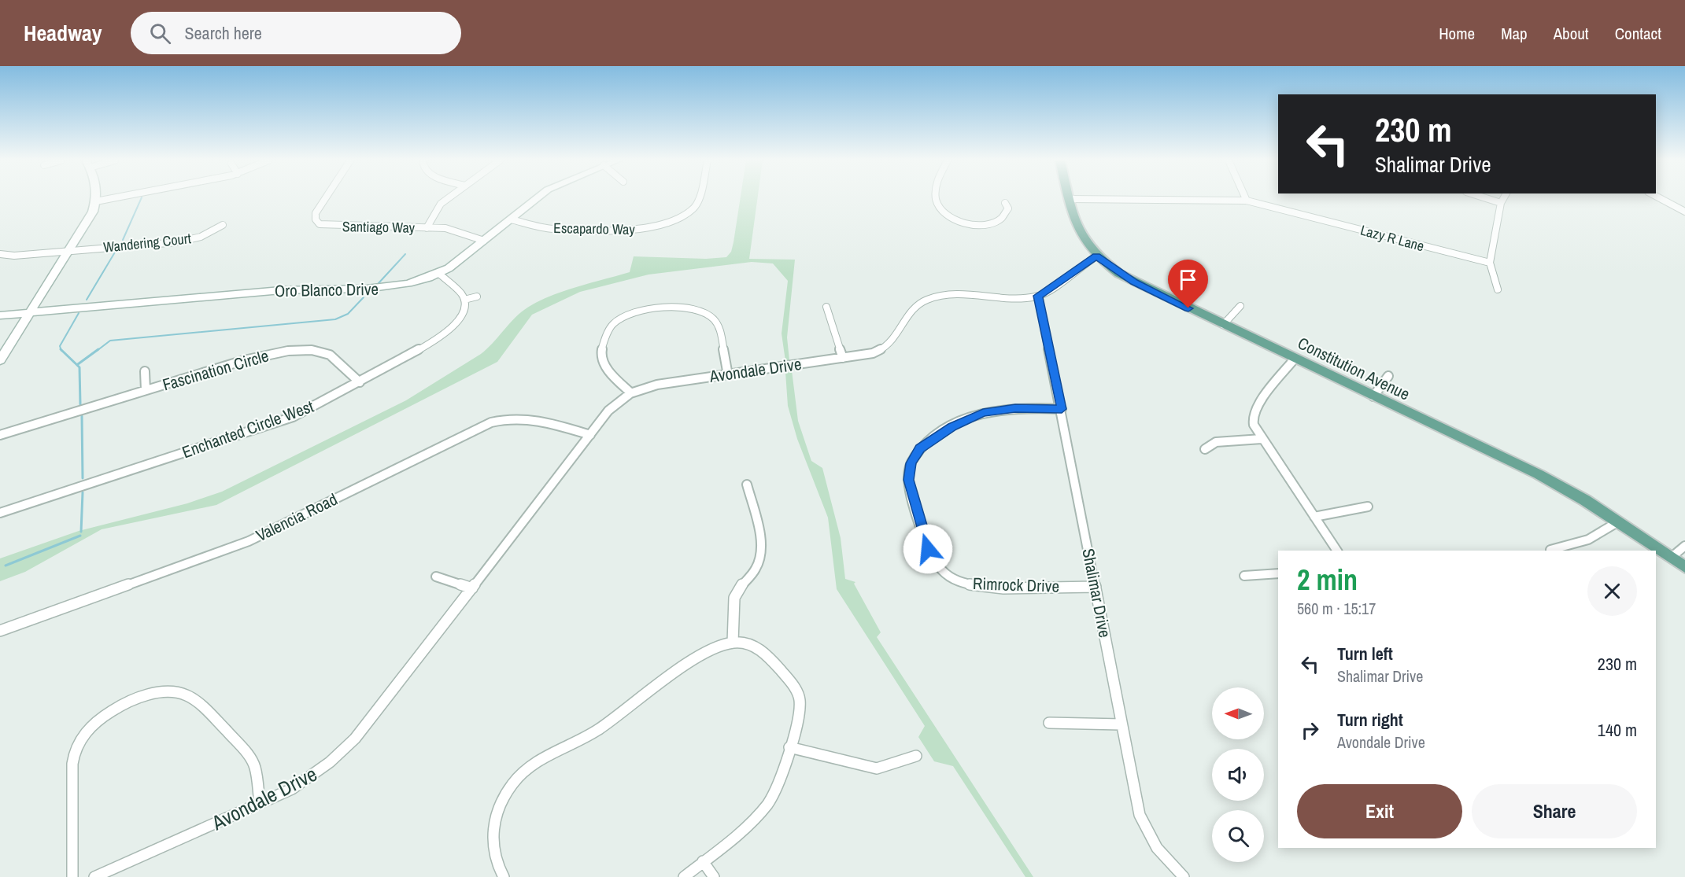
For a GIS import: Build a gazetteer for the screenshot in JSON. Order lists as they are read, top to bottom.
{
  "streets": {
    "main road": ["Constitution Avenue"],
    "street": [
      "Santiago Way",
      "Escapardo Way",
      "Lazy R Lane",
      "Wandering Court",
      "Oro Blanco Drive",
      "Fascination Circle",
      "Avondale Drive",
      "Enchanted Circle West",
      "Valencia Road",
      "Rimrock Drive",
      "Shalimar Drive"
    ]
  },
  "crossings": [
    ["Santiago Way", "Oro Blanco Drive"],
    ["Escapardo Way", "Oro Blanco Drive"],
    ["Lazy R Lane", "Constitution Avenue"],
    ["Fascination Circle", "Enchanted Circle West"],
    ["Avondale Drive", "Valencia Road"],
    ["Avondale Drive", "Shalimar Drive"],
    ["Rimrock Drive", "Shalimar Drive"]
  ],
  "north": "left",
  "page": {
    "header": "Headway",
    "search": "Search here",
    "nav": [
      "Home",
      "Map",
      "About",
      "Contact"
    ],
    "turn": ["230 m", "Shalimar Drive"],
    "heading": ["2 min", "560 m · 15:17"],
    "list": [
      {
        "name": "Turn left",
        "note": "Shalimar Drive",
        "value": "230 m"
      },
      {
        "name": "Turn right",
        "note": "Avondale Drive",
        "value": "140 m"
      }
    ],
    "buttons": ["Exit", "Share"]
  }
}
